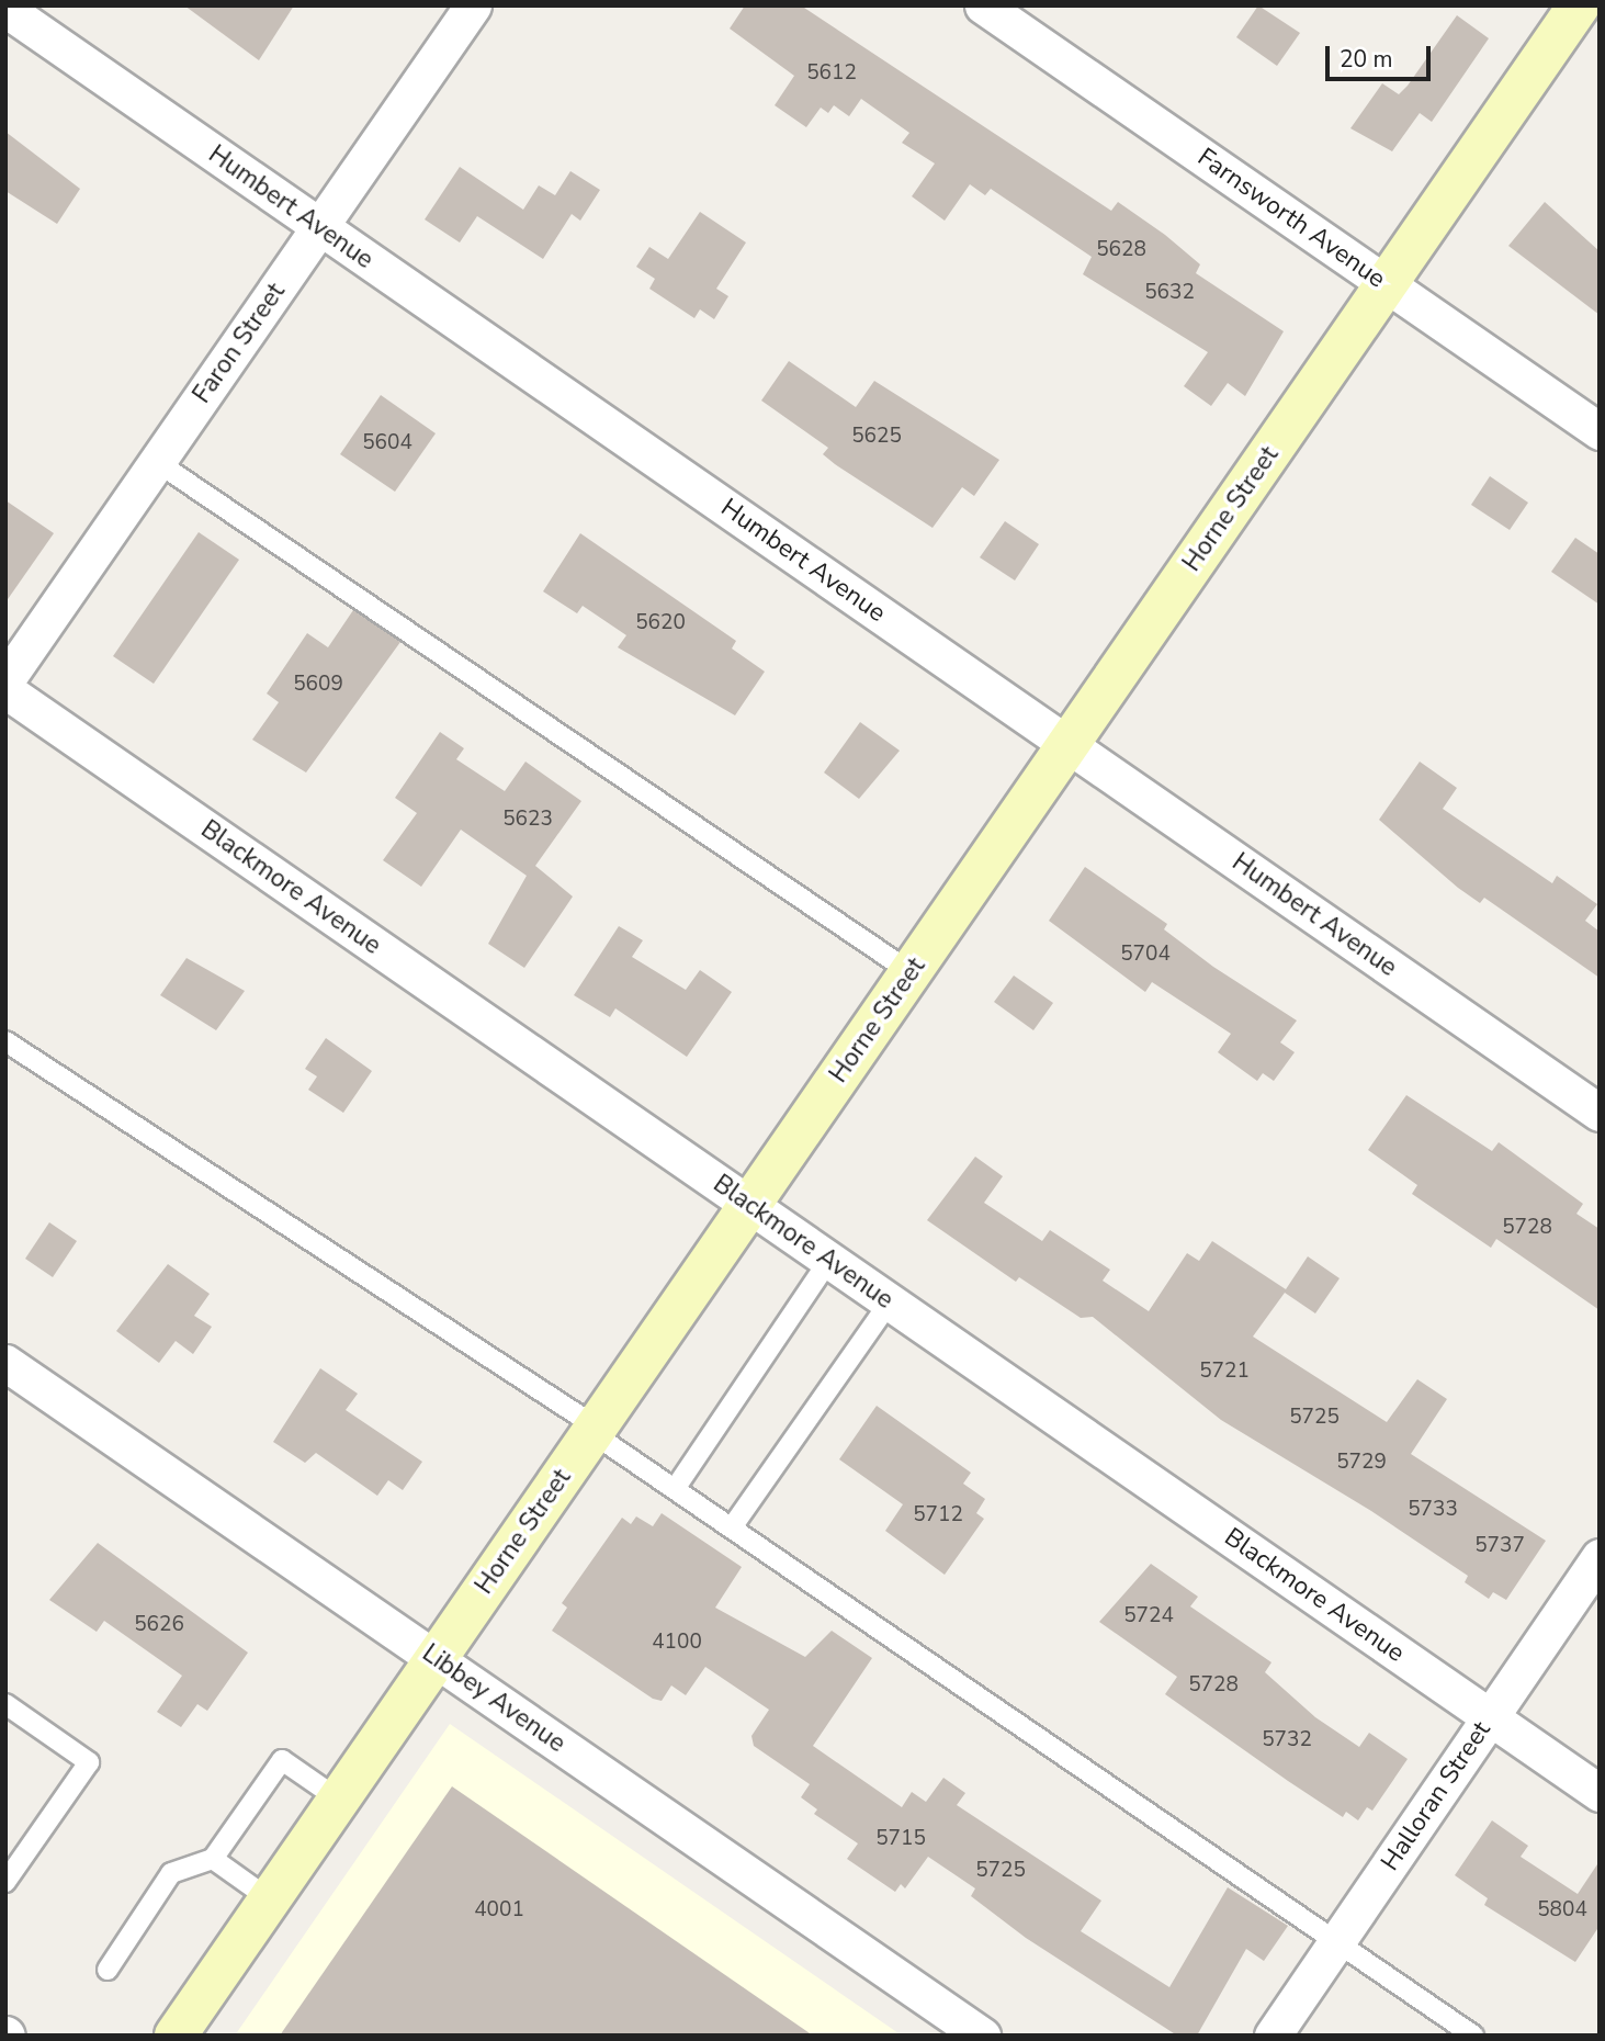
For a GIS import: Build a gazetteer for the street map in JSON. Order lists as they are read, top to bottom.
{
  "streets": {
    "street": [
      "Humbert Avenue",
      "Farnsworth Avenue",
      "Faron Street",
      "Horne Street",
      "Blackmore Avenue",
      "Libbey Avenue",
      "Halloran Street"
    ]
  },
  "crossings": [
    ["Humbert Avenue", "Faron Street"],
    ["Humbert Avenue", "Horne Street"],
    ["Farnsworth Avenue", "Horne Street"],
    ["Horne Street", "Blackmore Avenue"],
    ["Horne Street", "Libbey Avenue"],
    ["Blackmore Avenue", "Halloran Street"]
  ],
  "house_numbers": [
    "5612",
    "5628",
    "5632",
    "5625",
    "5604",
    "5620",
    "5609",
    "5623",
    "5704",
    "5728",
    "5721",
    "5725",
    "5729",
    "5733",
    "5712",
    "5737",
    "5724",
    "5626",
    "4100",
    "5728",
    "5732",
    "5715",
    "5725",
    "4001",
    "5804"
  ],
  "scale_bar": "20 m"
}
